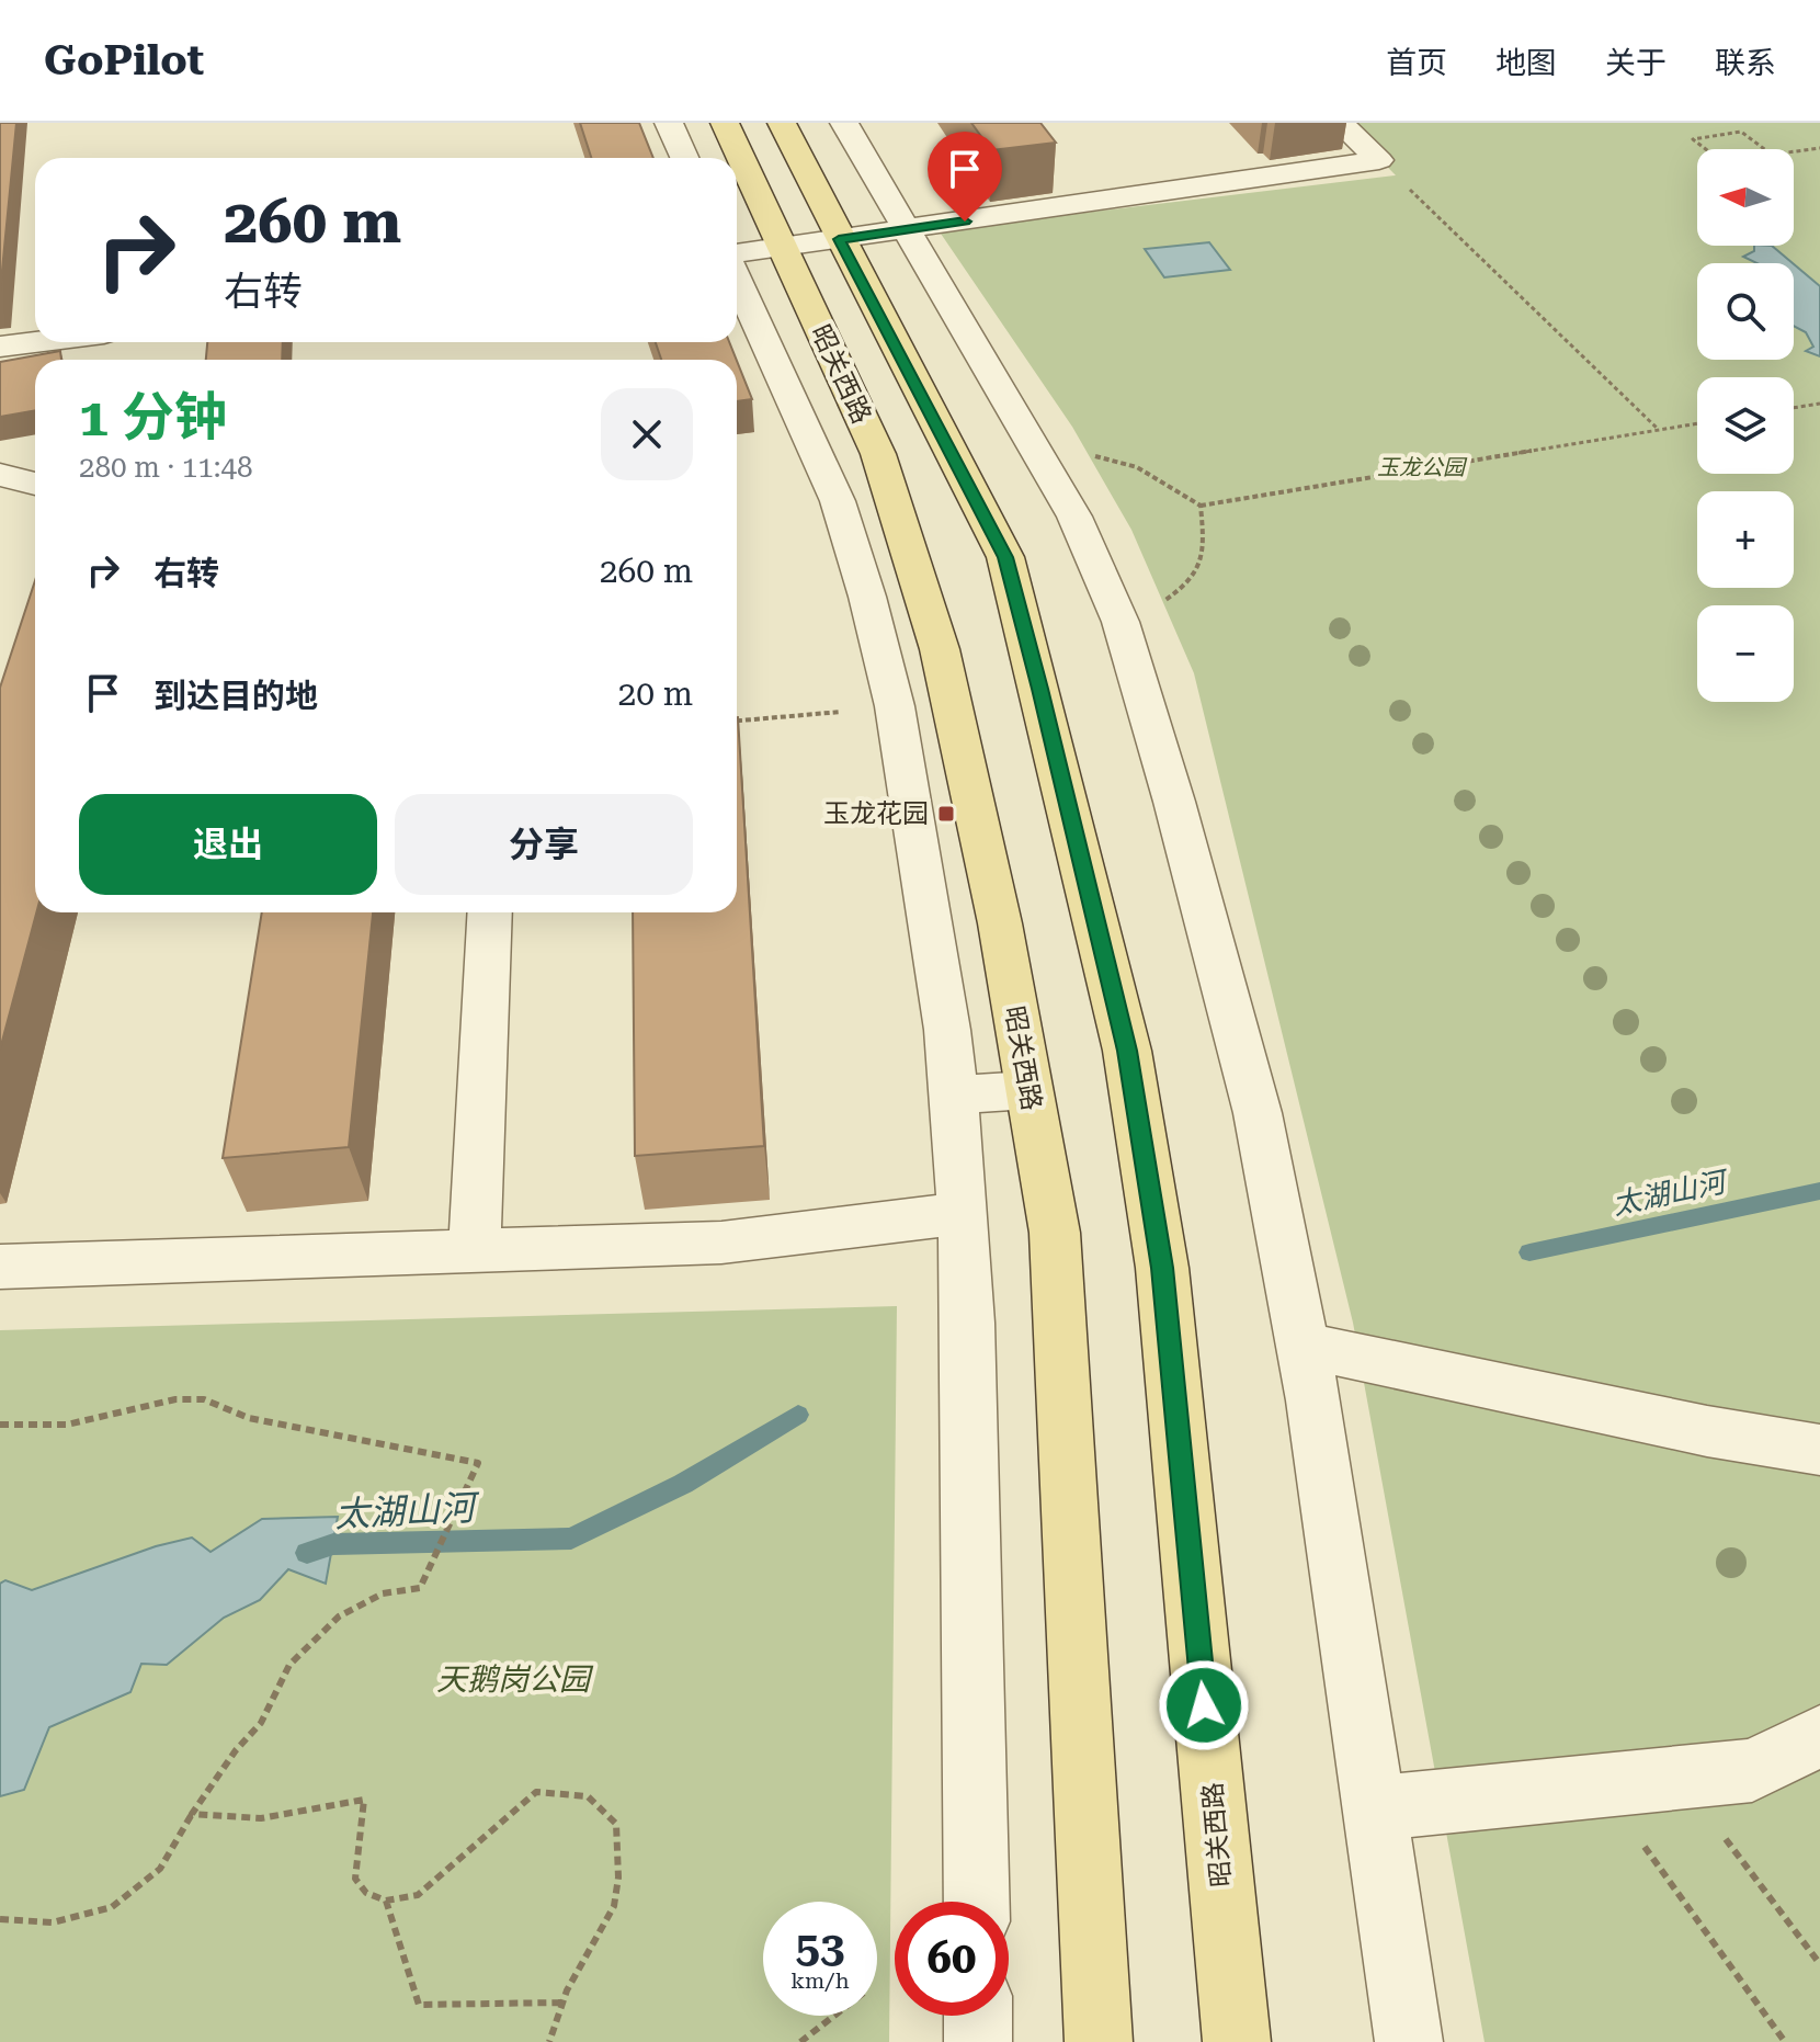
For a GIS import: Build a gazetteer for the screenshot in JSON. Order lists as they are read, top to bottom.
{
  "streets": {
    "main road": ["昭关西路"]
  },
  "water": ["太湖山河"],
  "parks": ["玉龙公园", "天鹅岗公园"],
  "places": {
    "transit": ["玉龙花园"]
  },
  "north": "left",
  "page": {
    "header": "GoPilot",
    "nav": [
      "首页",
      "地图",
      "关于",
      "联系"
    ],
    "map_buttons": ["+", "−"],
    "turn": ["260 m", "右转"],
    "heading": ["1 分钟", "280 m · 11:48"],
    "list": [
      {
        "name": "右转",
        "value": "260 m"
      },
      {
        "name": "到达目的地",
        "value": "20 m"
      }
    ],
    "buttons": ["退出", "分享"],
    "speed": "53 km/h",
    "limit": "60"
  }
}
